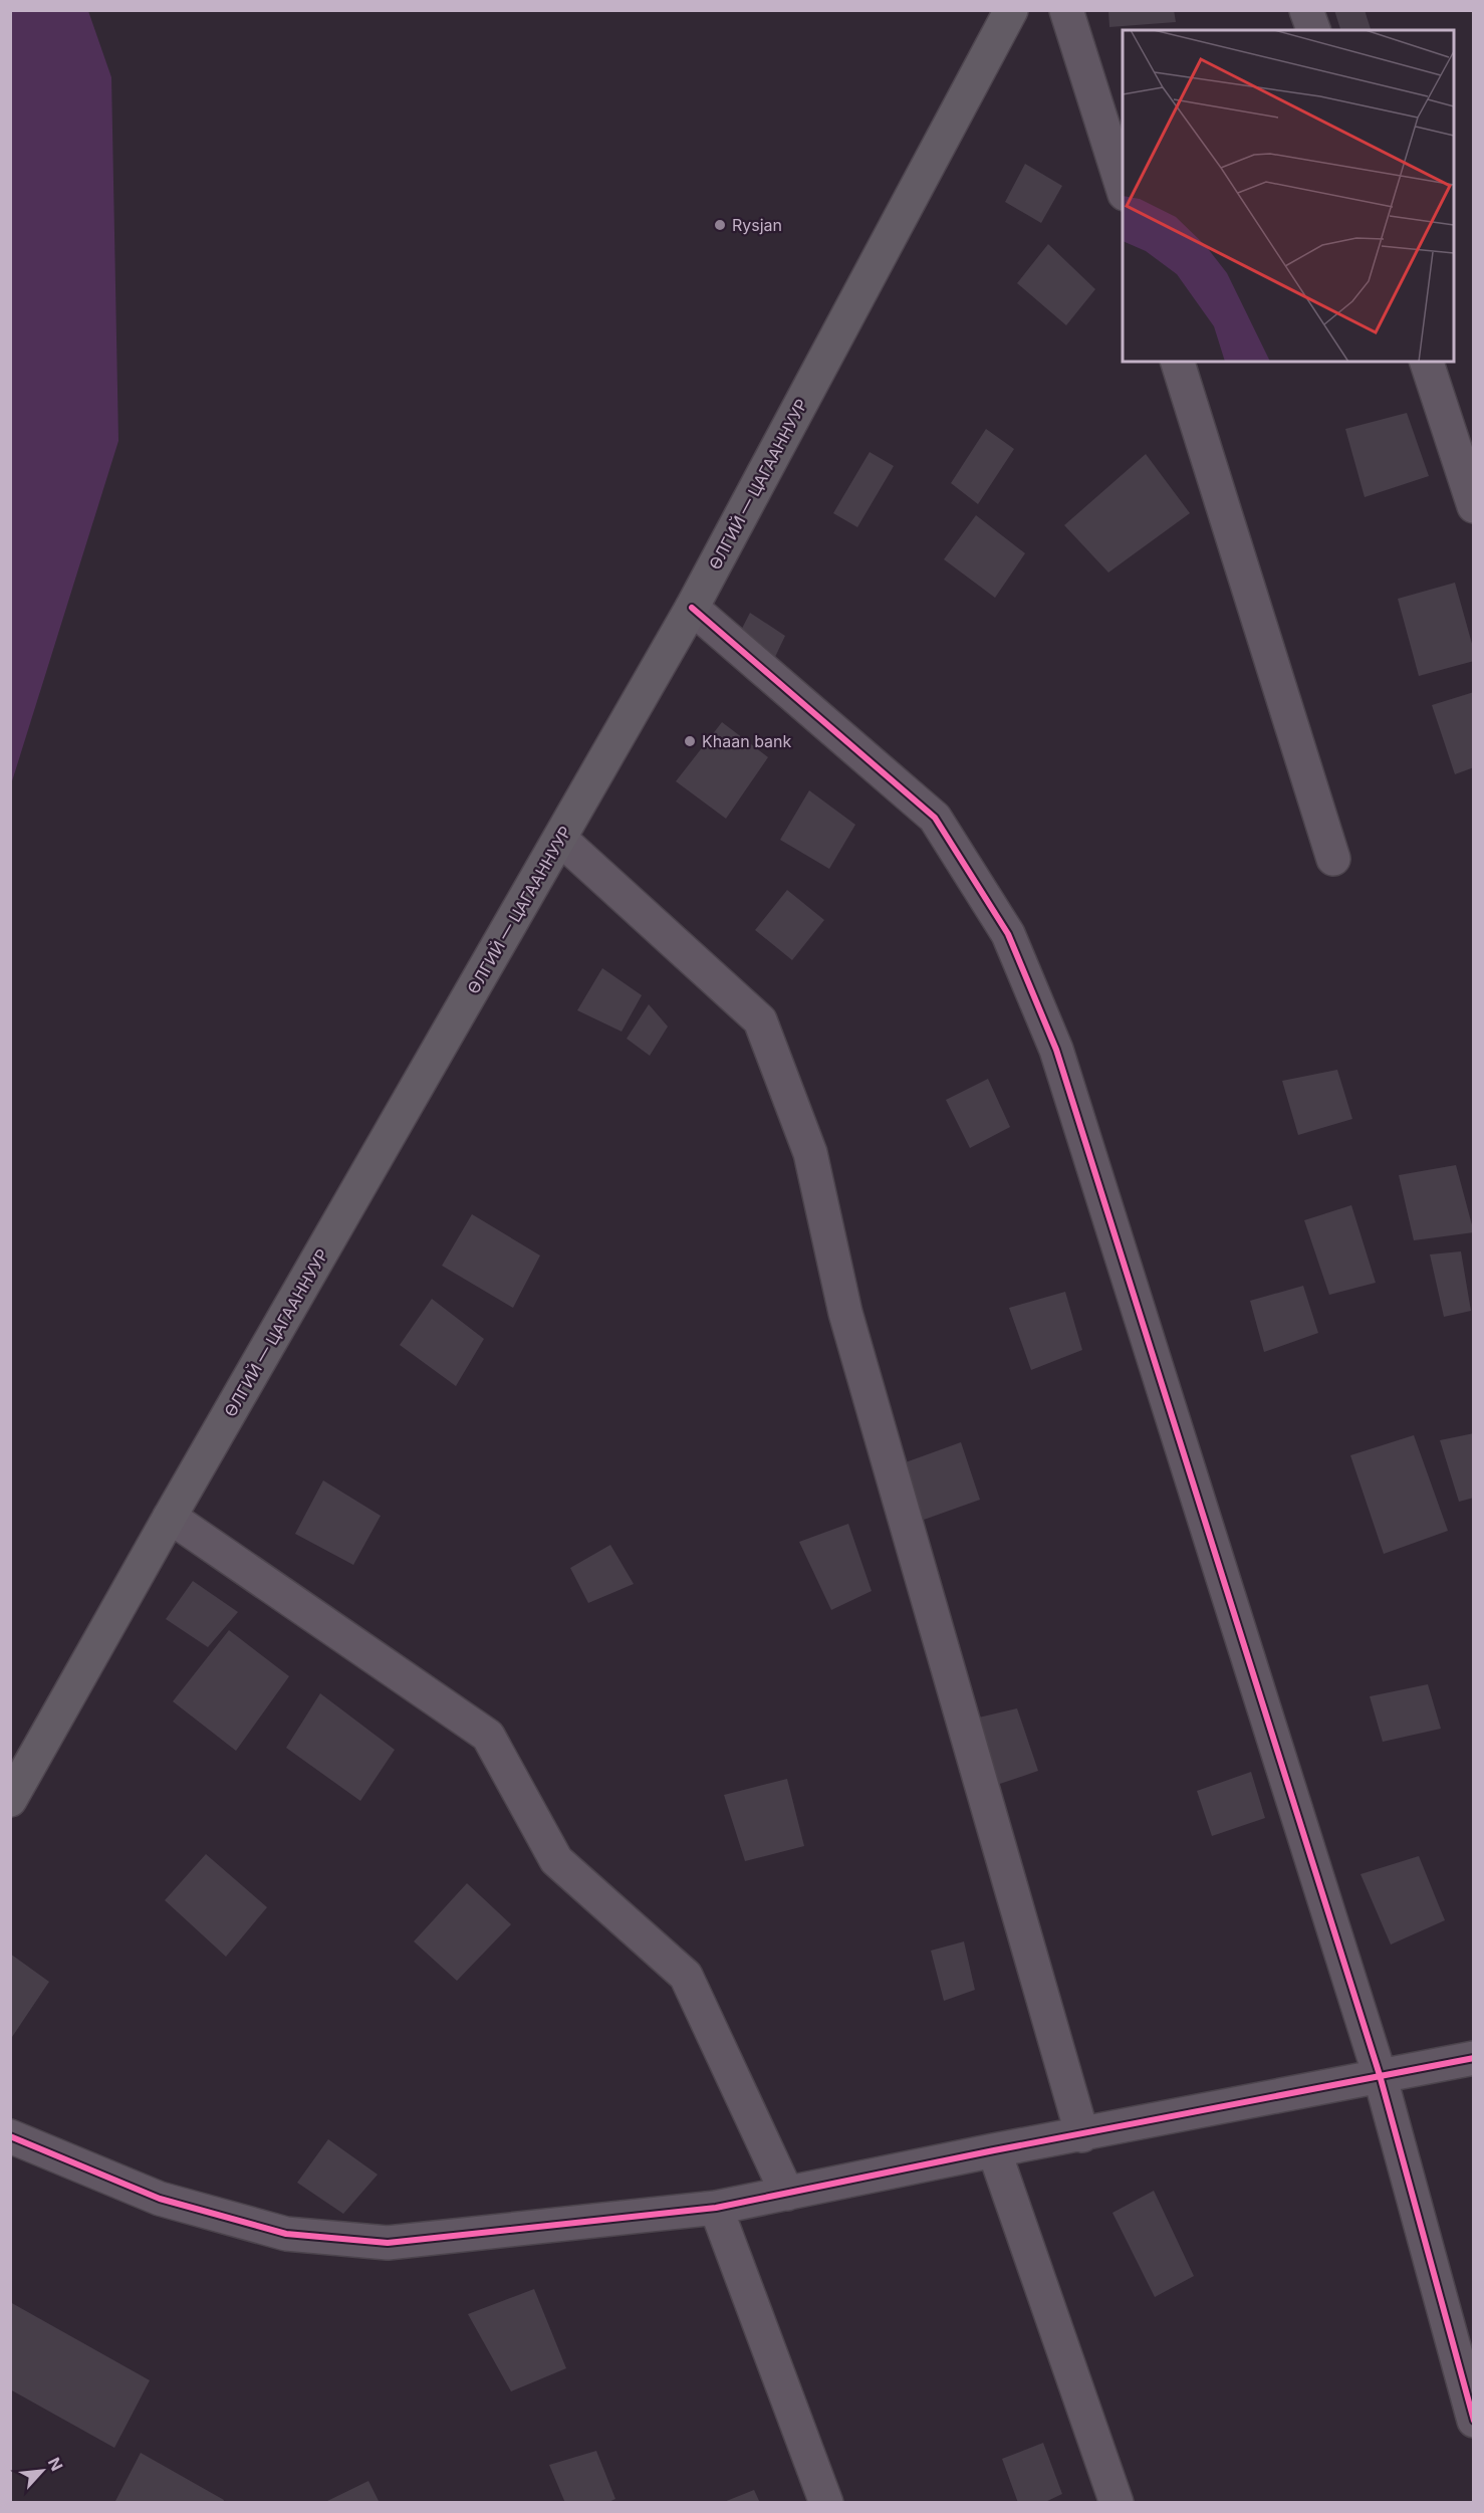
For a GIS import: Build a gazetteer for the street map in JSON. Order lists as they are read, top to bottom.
{
  "streets": {
    "highway": ["ӨЛГИЙ — ЦАГААННУУР"]
  },
  "places": ["Rysjan", "Khaan bank"],
  "north": "top right"
}
